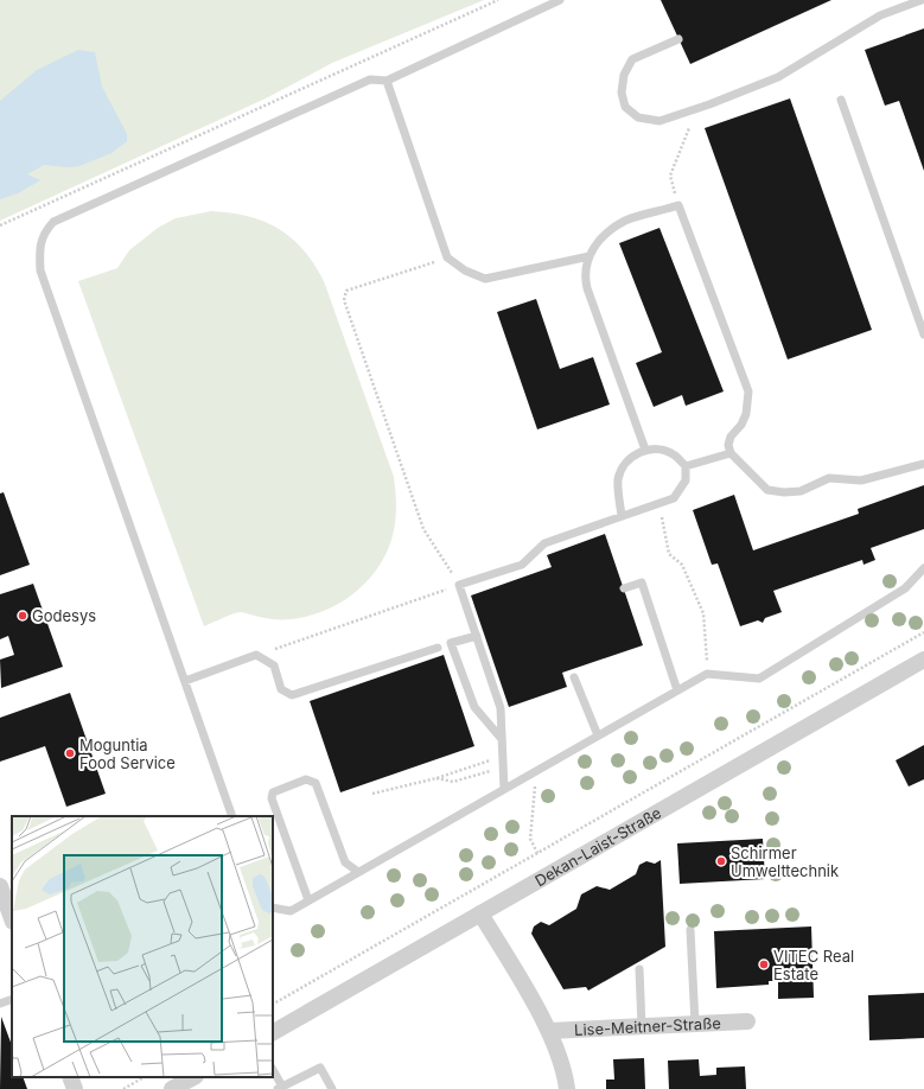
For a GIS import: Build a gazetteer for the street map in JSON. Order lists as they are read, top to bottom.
{
  "streets": {
    "street": ["Dekan-Laist-Straße", "Lise-Meitner-Straße"]
  },
  "crossings": [
    ["Dekan-Laist-Straße", "Lise-Meitner-Straße"]
  ],
  "places": [
    "Godesys",
    "Moguntia Food Service",
    "Schirmer Umwelttechnik",
    "VITEC Real Estate"
  ]
}
